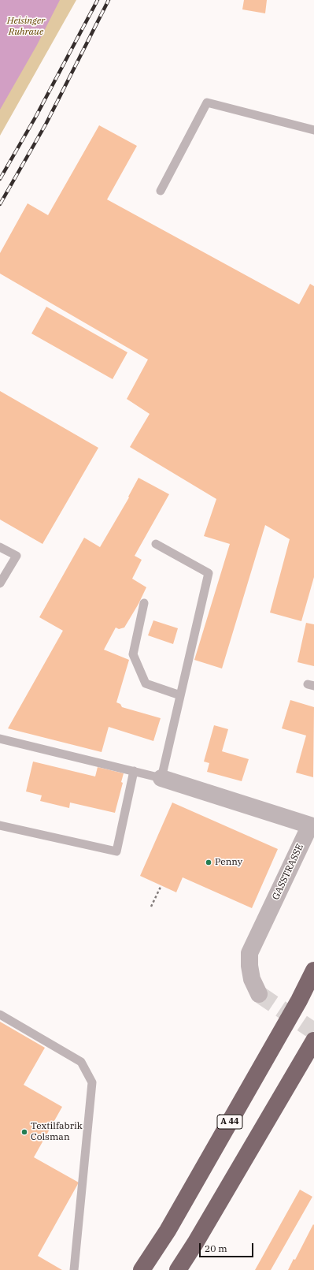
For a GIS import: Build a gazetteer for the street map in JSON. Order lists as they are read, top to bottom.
{
  "streets": {
    "highway": ["A 44"],
    "street": ["GASSTRASSE"]
  },
  "parks": ["Heisinger Ruhraue"],
  "places": ["Penny", "Textilfabrik Colsman"],
  "scale_bar": "20 m"
}
